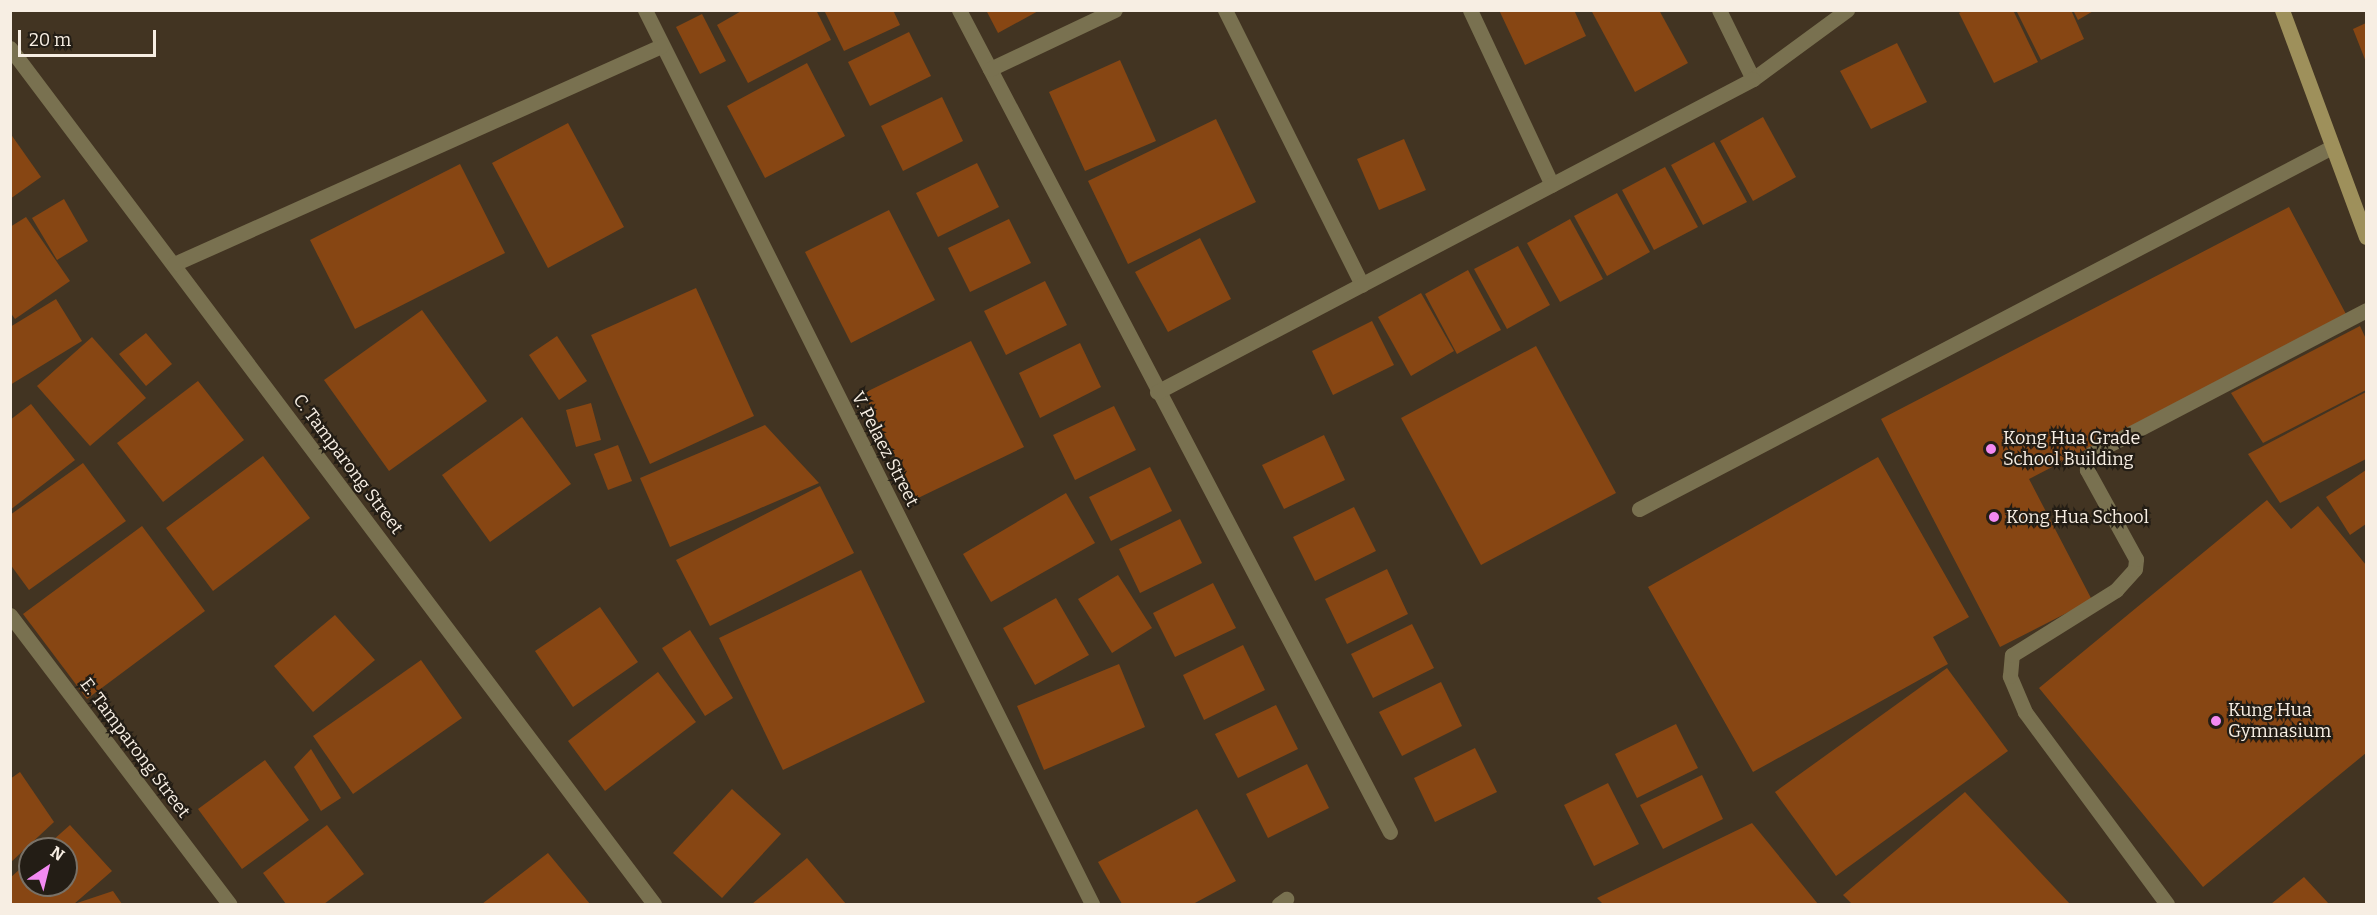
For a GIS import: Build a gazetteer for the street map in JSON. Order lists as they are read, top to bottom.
{
  "streets": {
    "street": ["V. Pelaez Street", "C. Tamparong Street", "E. Tamparong Street"]
  },
  "places": ["Kong Hua Grade School Building", "Kong Hua School", "Kung Hua Gymnasium"],
  "scale_bar": "20 m",
  "north": "top right"
}
